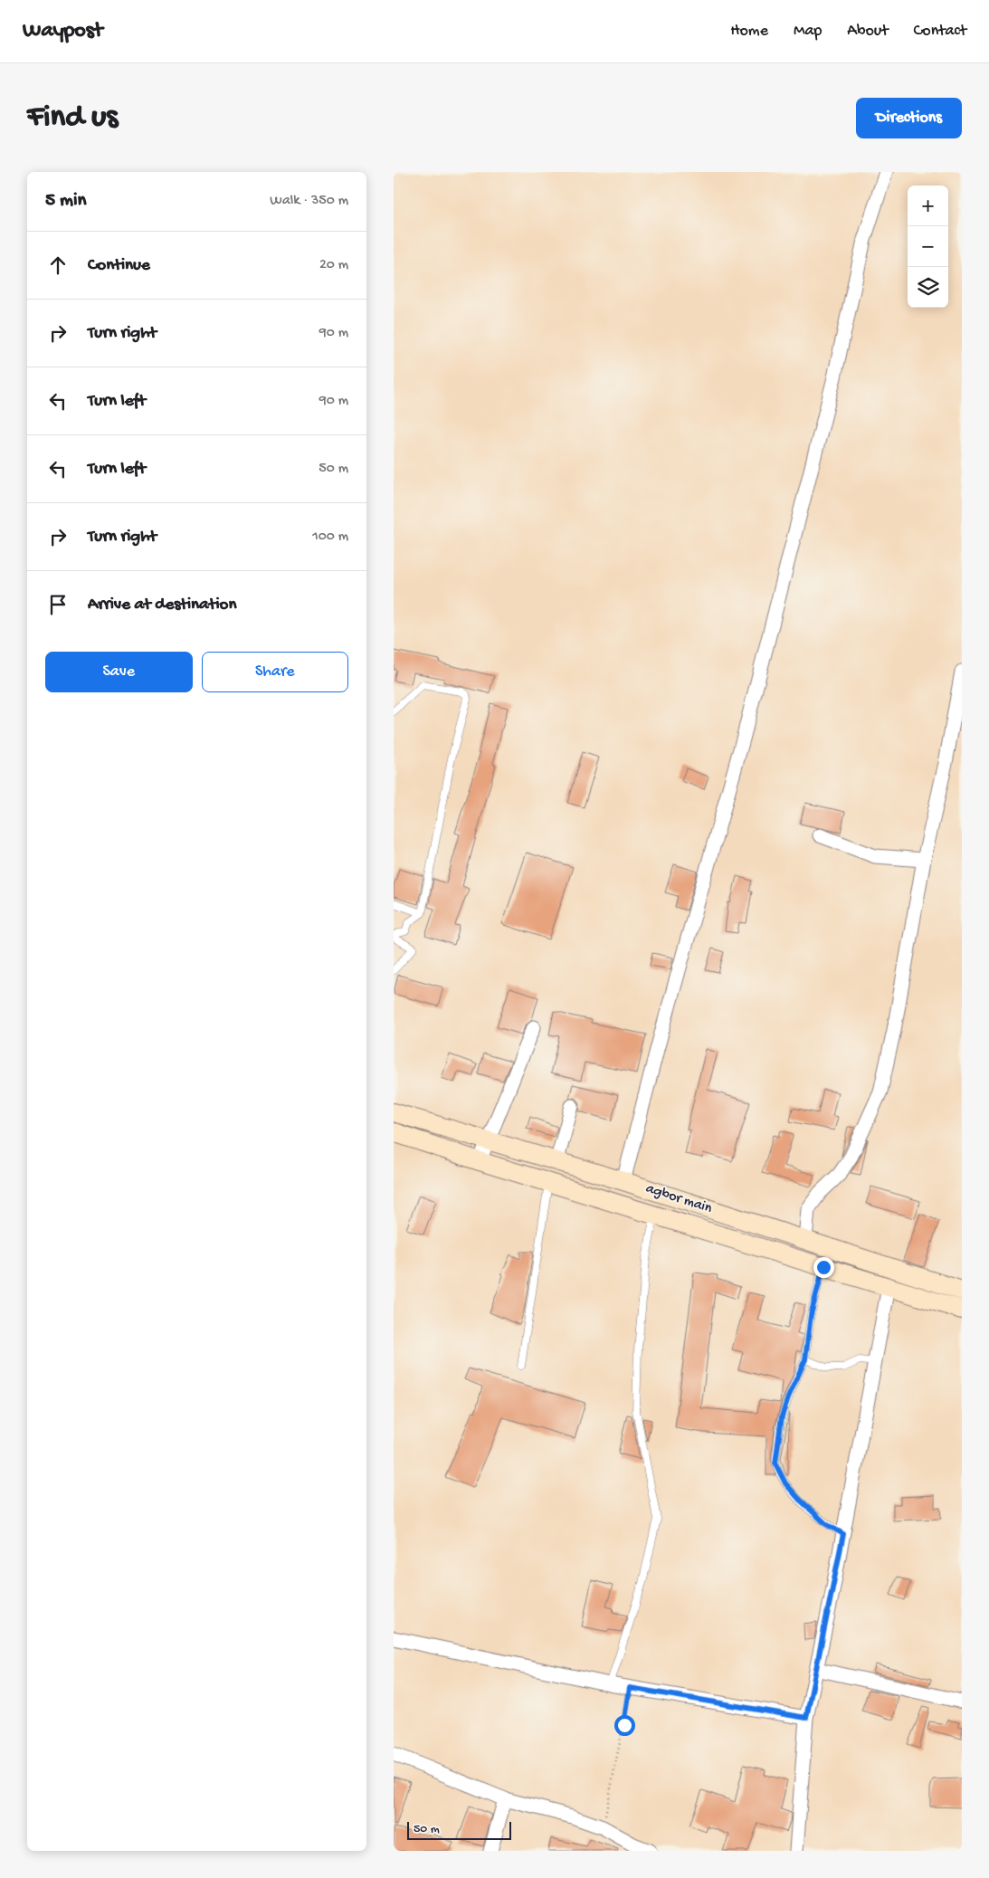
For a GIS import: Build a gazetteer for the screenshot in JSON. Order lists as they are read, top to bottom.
{
  "streets": {
    "main road": ["agbor main"]
  },
  "scale_bar": "50 m",
  "page": {
    "header": "Waypost",
    "nav": [
      "Home",
      "Map",
      "About",
      "Contact"
    ],
    "buttons": [
      "Directions",
      ["Save", "Share"]
    ],
    "title": "Find us",
    "heading": ["5 min", "Walk · 350 m"],
    "map_buttons": ["+", "−"],
    "list": [
      ["Continue", "20 m"],
      ["Turn right", "90 m"],
      ["Turn left", "90 m"],
      ["Turn left", "50 m"],
      ["Turn right", "100 m"],
      "Arrive at destination"
    ],
    "scale": "50 m"
  }
}
